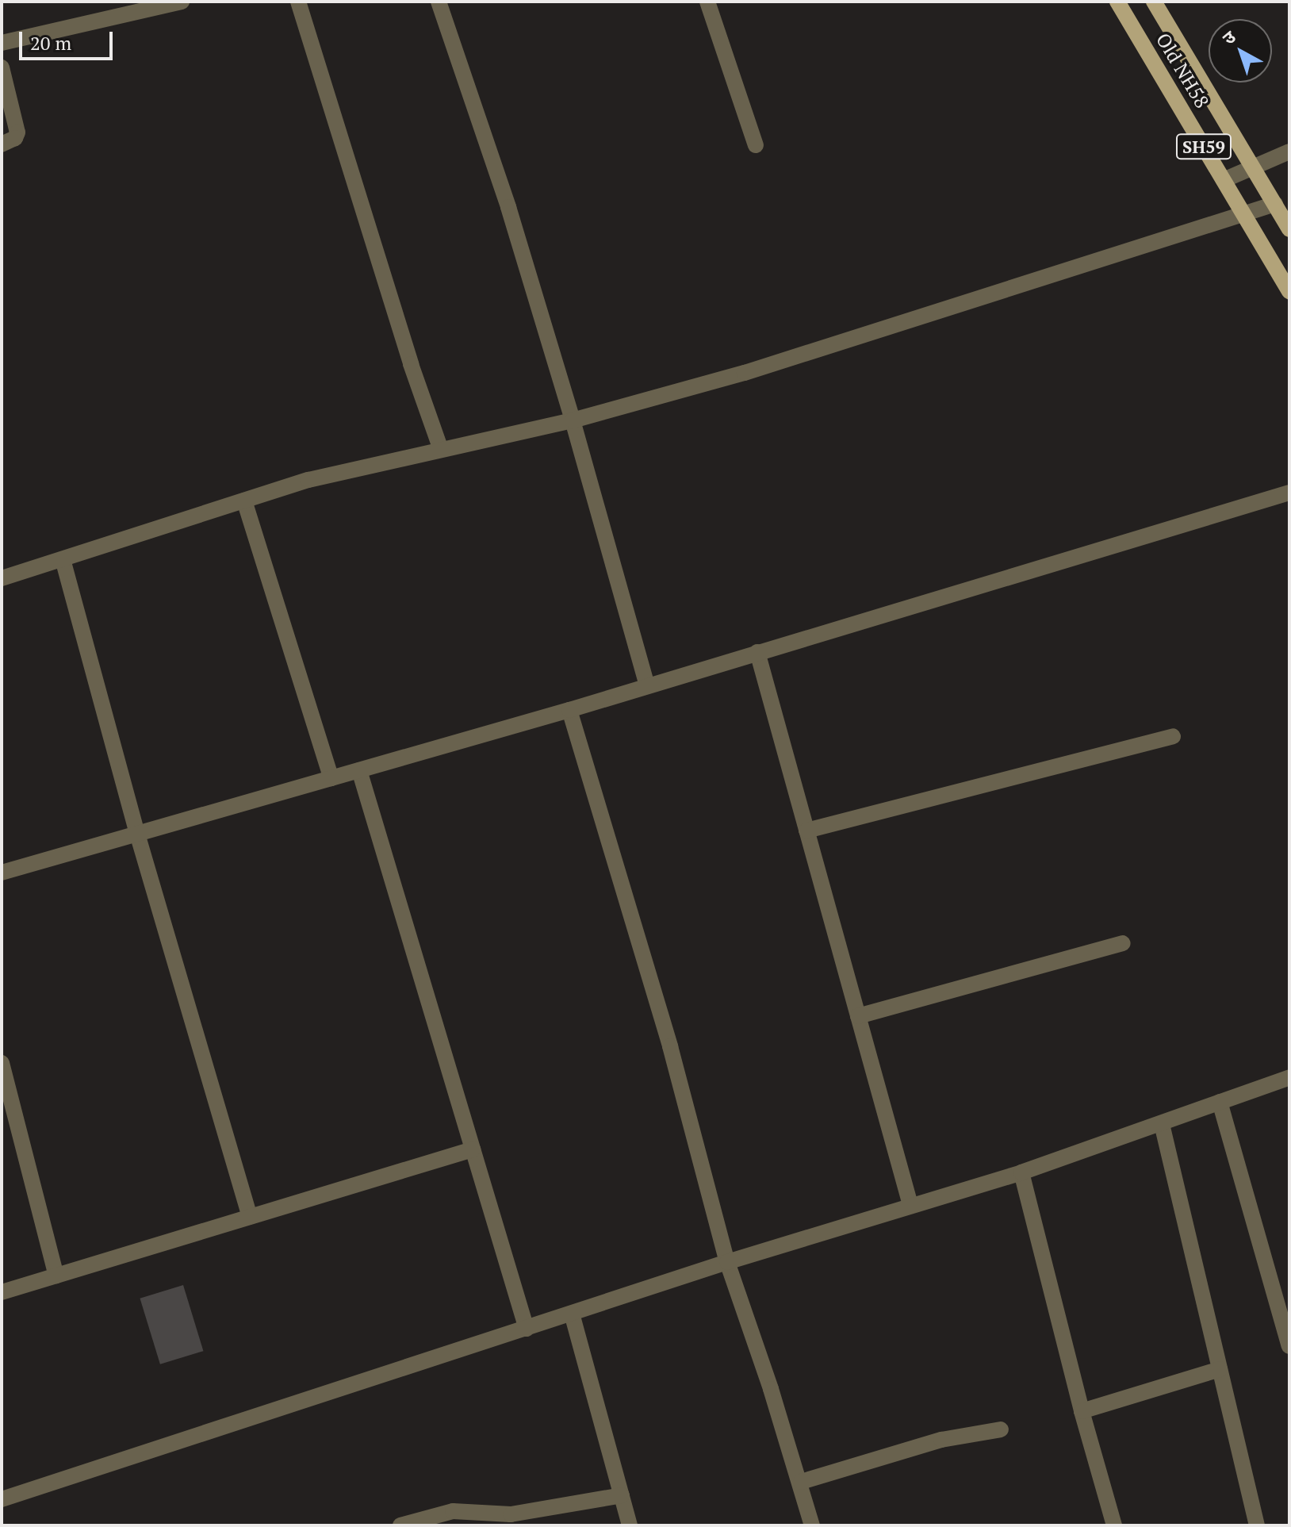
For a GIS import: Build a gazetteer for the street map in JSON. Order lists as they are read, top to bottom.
{
  "streets": {
    "main road": ["Old NH58", "SH59"]
  },
  "scale_bar": "20 m",
  "north": "top left"
}
